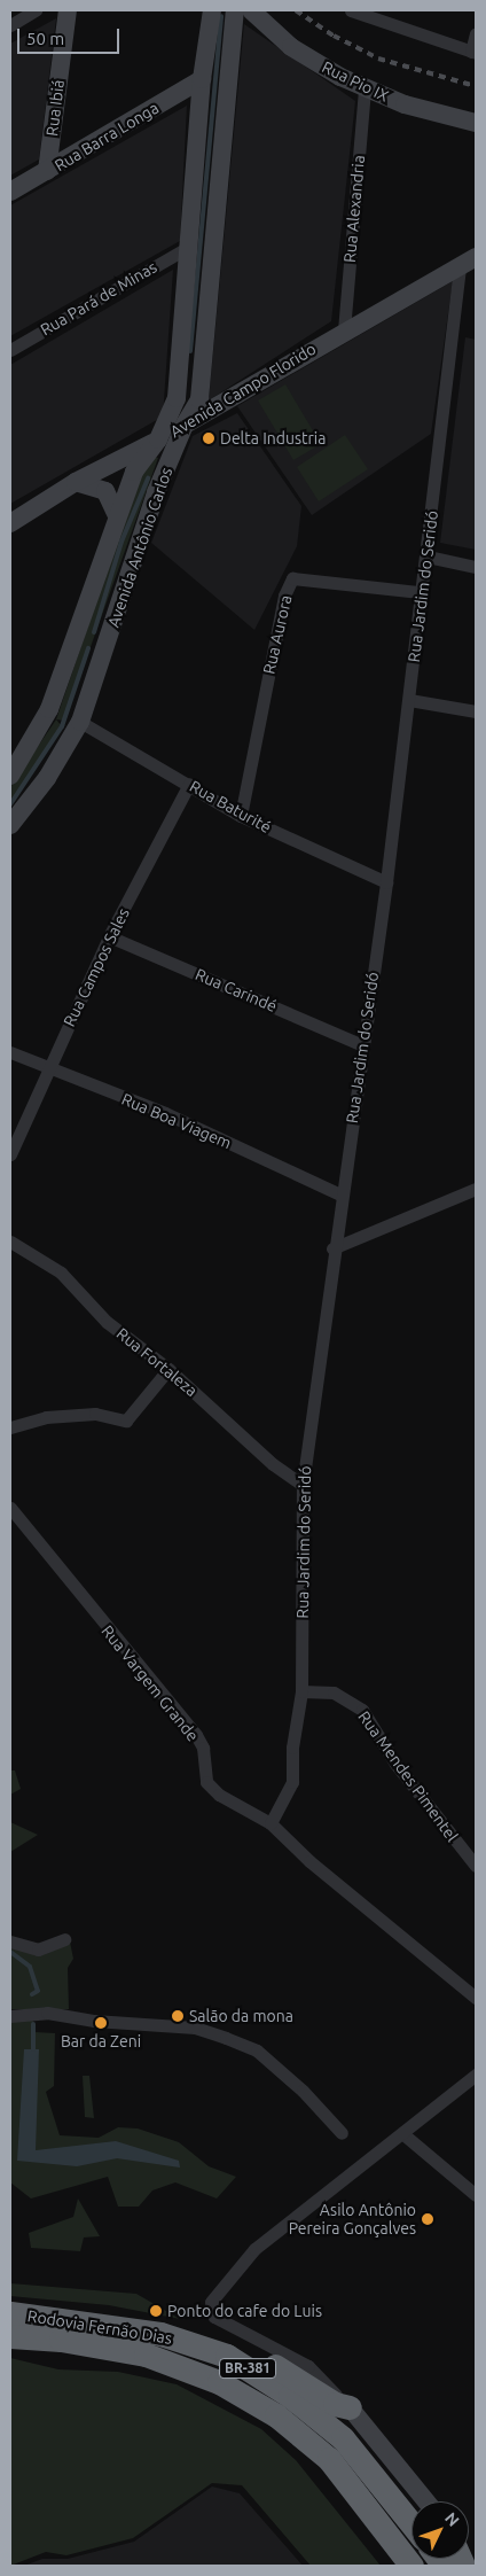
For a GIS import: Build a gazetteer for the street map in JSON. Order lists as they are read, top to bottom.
{
  "streets": {
    "highway": ["Rodovia Fernão Dias", "BR-381"],
    "street": [
      "Rua Pio IX",
      "Rua Ibiá",
      "Rua Barra Longa",
      "Rua Alexandria",
      "Rua Pará de Minas",
      "Avenida Campo Florido",
      "Avenida Antônio Carlos",
      "Rua Jardim do Seridó",
      "Rua Aurora",
      "Rua Baturité",
      "Rua Campos Sales",
      "Rua Carindé",
      "Rua Boa Viagem",
      "Rua Fortaleza",
      "Rua Vargem Grande",
      "Rua Mendes Pimentel"
    ]
  },
  "crossings": [
    ["Rua Pio IX", "Rua Alexandria"],
    ["Rua Ibiá", "Rua Barra Longa"],
    ["Rua Barra Longa", "Avenida Antônio Carlos"],
    ["Rua Alexandria", "Avenida Campo Florido"],
    ["Rua Pará de Minas", "Avenida Antônio Carlos"],
    ["Avenida Campo Florido", "Avenida Antônio Carlos"],
    ["Avenida Campo Florido", "Rua Jardim do Seridó"],
    ["Avenida Antônio Carlos", "Rua Baturité"],
    ["Rua Jardim do Seridó", "Rua Aurora"],
    ["Rua Jardim do Seridó", "Rua Baturité"],
    ["Rua Jardim do Seridó", "Rua Carindé"],
    ["Rua Jardim do Seridó", "Rua Boa Viagem"],
    ["Rua Jardim do Seridó", "Rua Fortaleza"],
    ["Rua Jardim do Seridó", "Rua Vargem Grande"],
    ["Rua Jardim do Seridó", "Rua Mendes Pimentel"],
    ["Rua Aurora", "Rua Baturité"],
    ["Rua Baturité", "Rua Campos Sales"],
    ["Rua Campos Sales", "Rua Carindé"],
    ["Rua Campos Sales", "Rua Boa Viagem"]
  ],
  "places": [
    "Delta Industria",
    "Salão da mona",
    "Bar da Zeni",
    "Asilo Antônio Pereira Gonçalves",
    "Ponto do cafe do Luis"
  ],
  "scale_bar": "50 m",
  "north": "top right"
}
